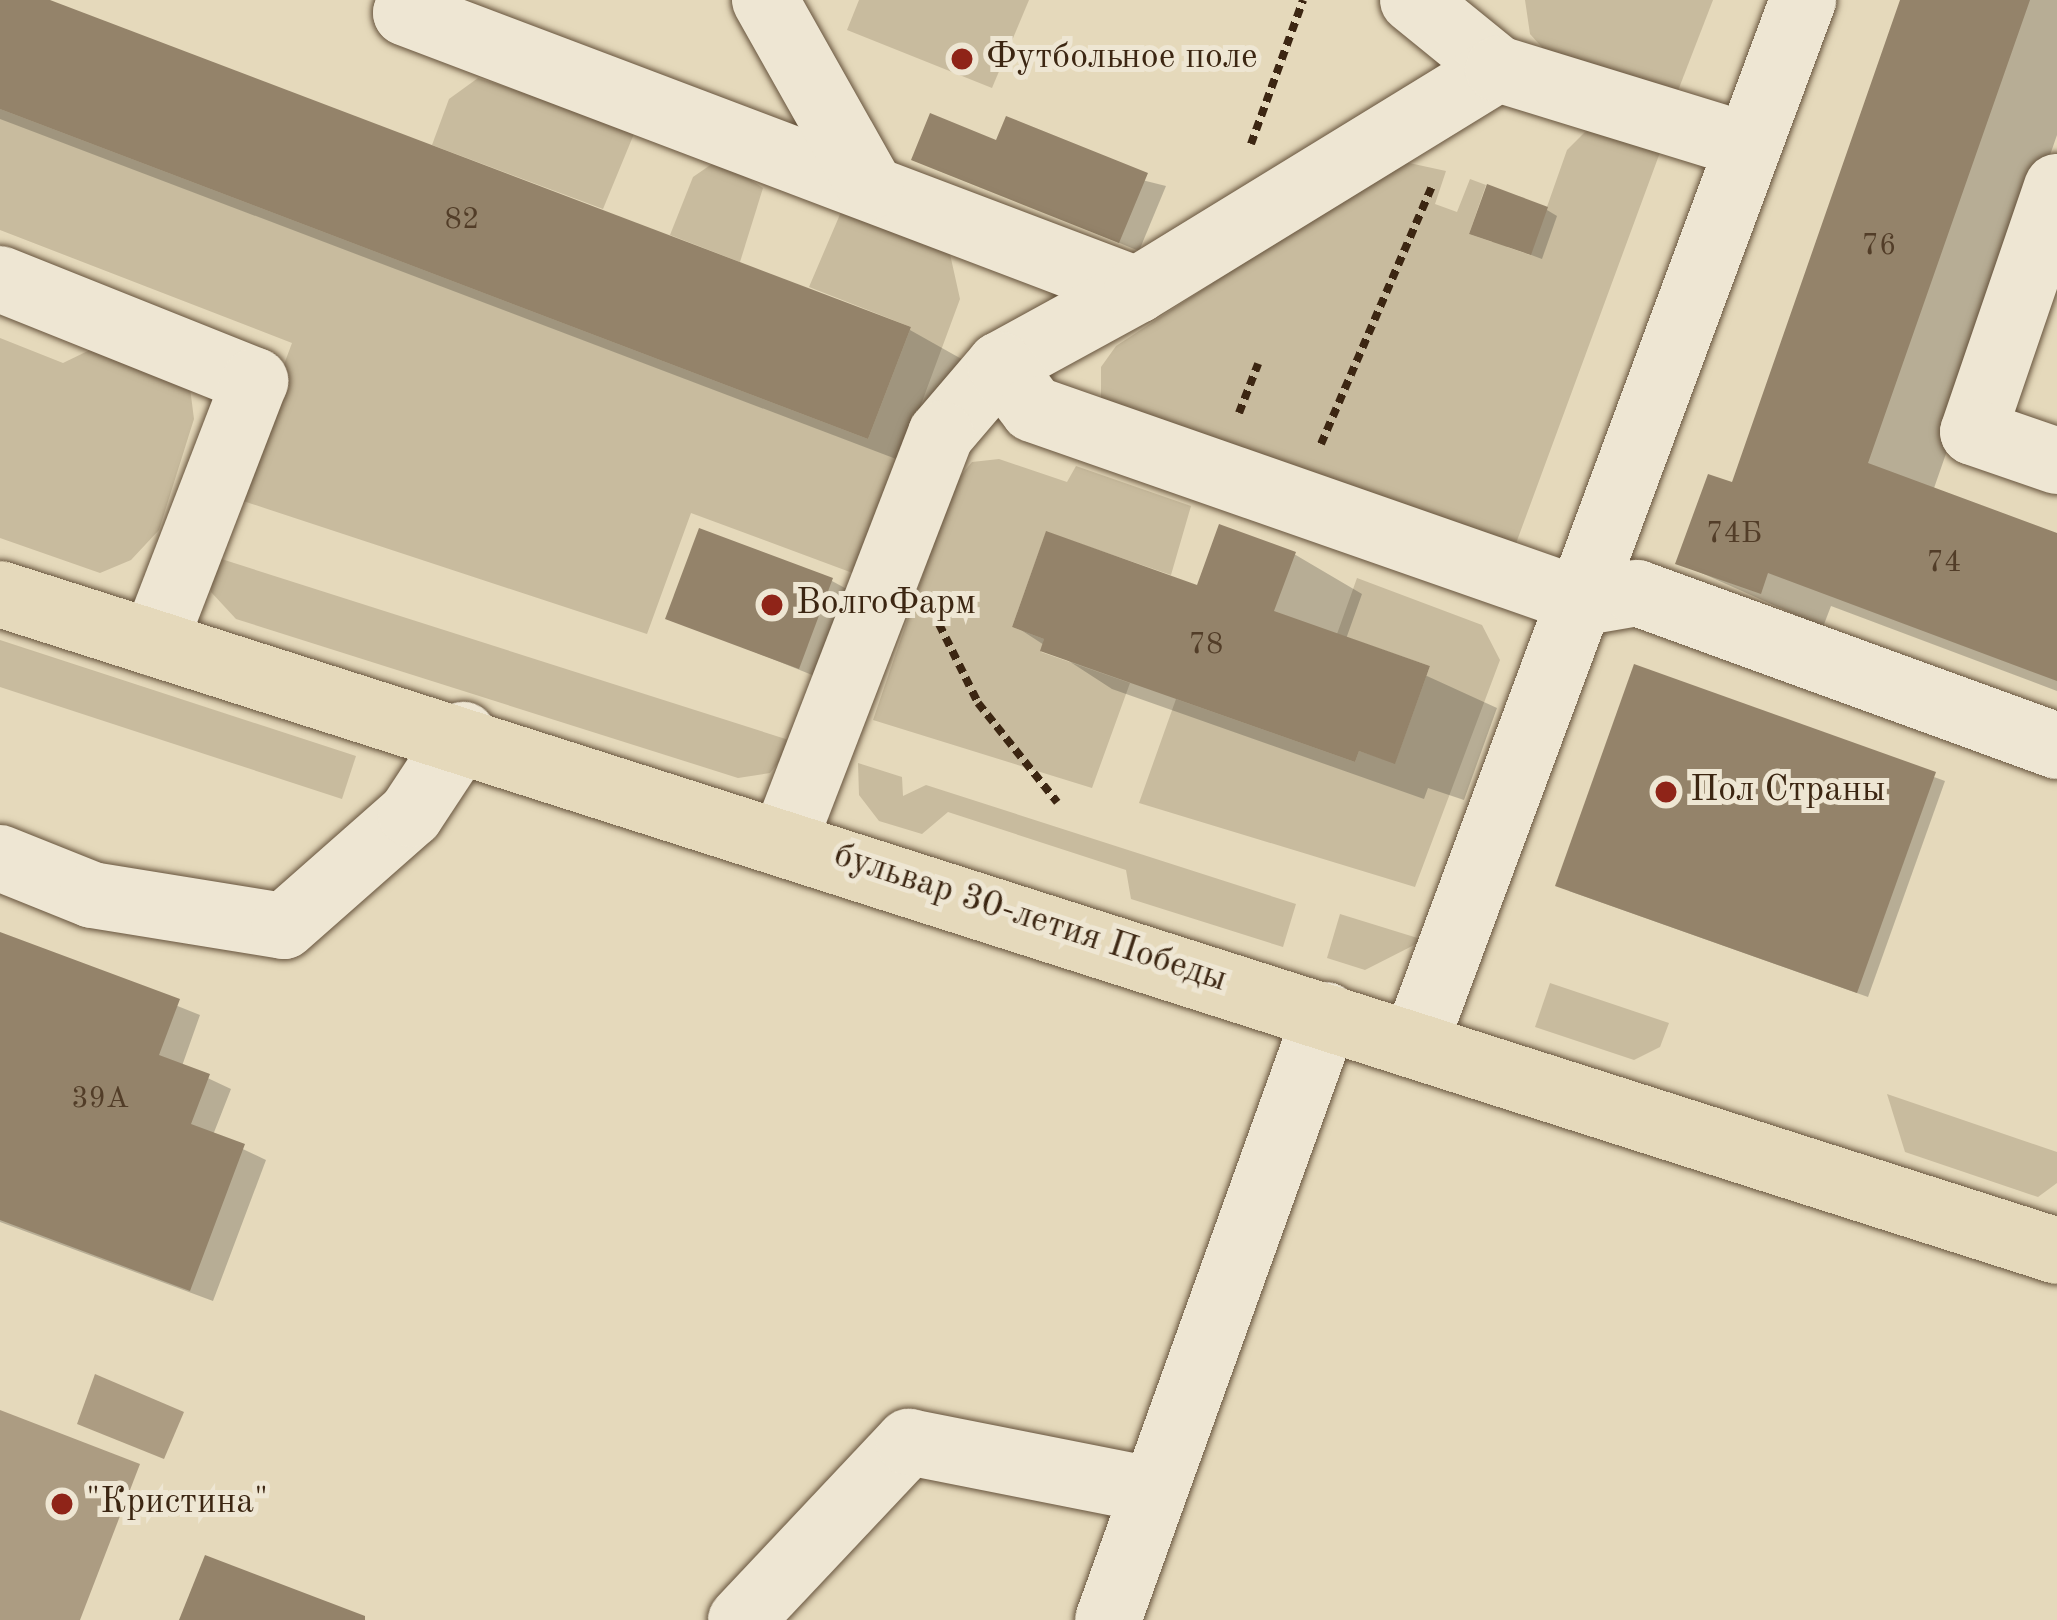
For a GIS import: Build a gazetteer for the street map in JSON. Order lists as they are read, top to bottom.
{
  "streets": {
    "main road": ["бульвар 30-летия Победы"]
  },
  "places": [
    "Футбольное поле",
    "ВолгоФарм",
    "Пол Страны",
    "\"Кристина\""
  ],
  "house_numbers": [
    "82",
    "76",
    "74Б",
    "74",
    "78",
    "39А"
  ]
}
